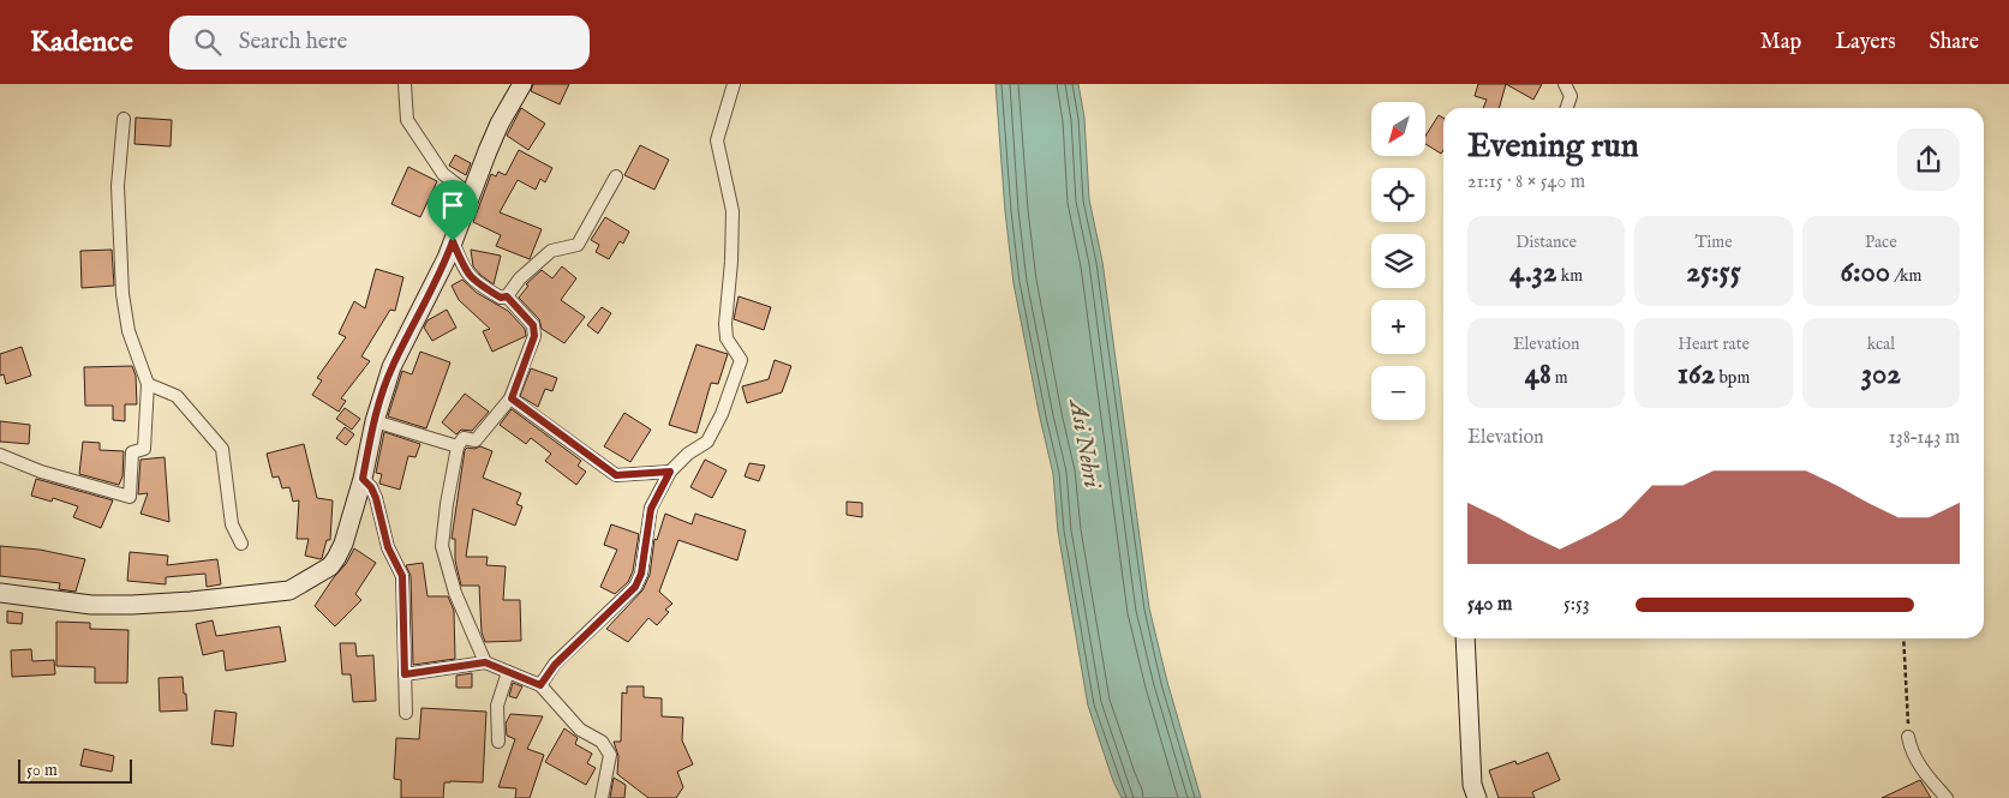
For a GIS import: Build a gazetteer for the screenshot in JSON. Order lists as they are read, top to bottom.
{
  "water": ["Asi Nehri"],
  "scale_bar": "50 m",
  "north": "bottom left",
  "page": {
    "header": "Kadence",
    "search": "Search here",
    "nav": ["Map", "Layers", "Share"],
    "map_buttons": ["+", "−"],
    "heading": ["Evening run", "21:15 · 8 × 540 m"],
    "stats": [
      ["Distance", "4.32 km"],
      ["Time", "25:55"],
      ["Pace", "6:00 /km"],
      ["Elevation", "48 m"],
      ["Heart rate", "162 bpm"],
      ["kcal", "302"]
    ],
    "chart": ["Elevation", "138–143 m"],
    "list": [
      {
        "name": "540 m",
        "note": "5:53"
      }
    ],
    "scale": "50 m"
  }
}
